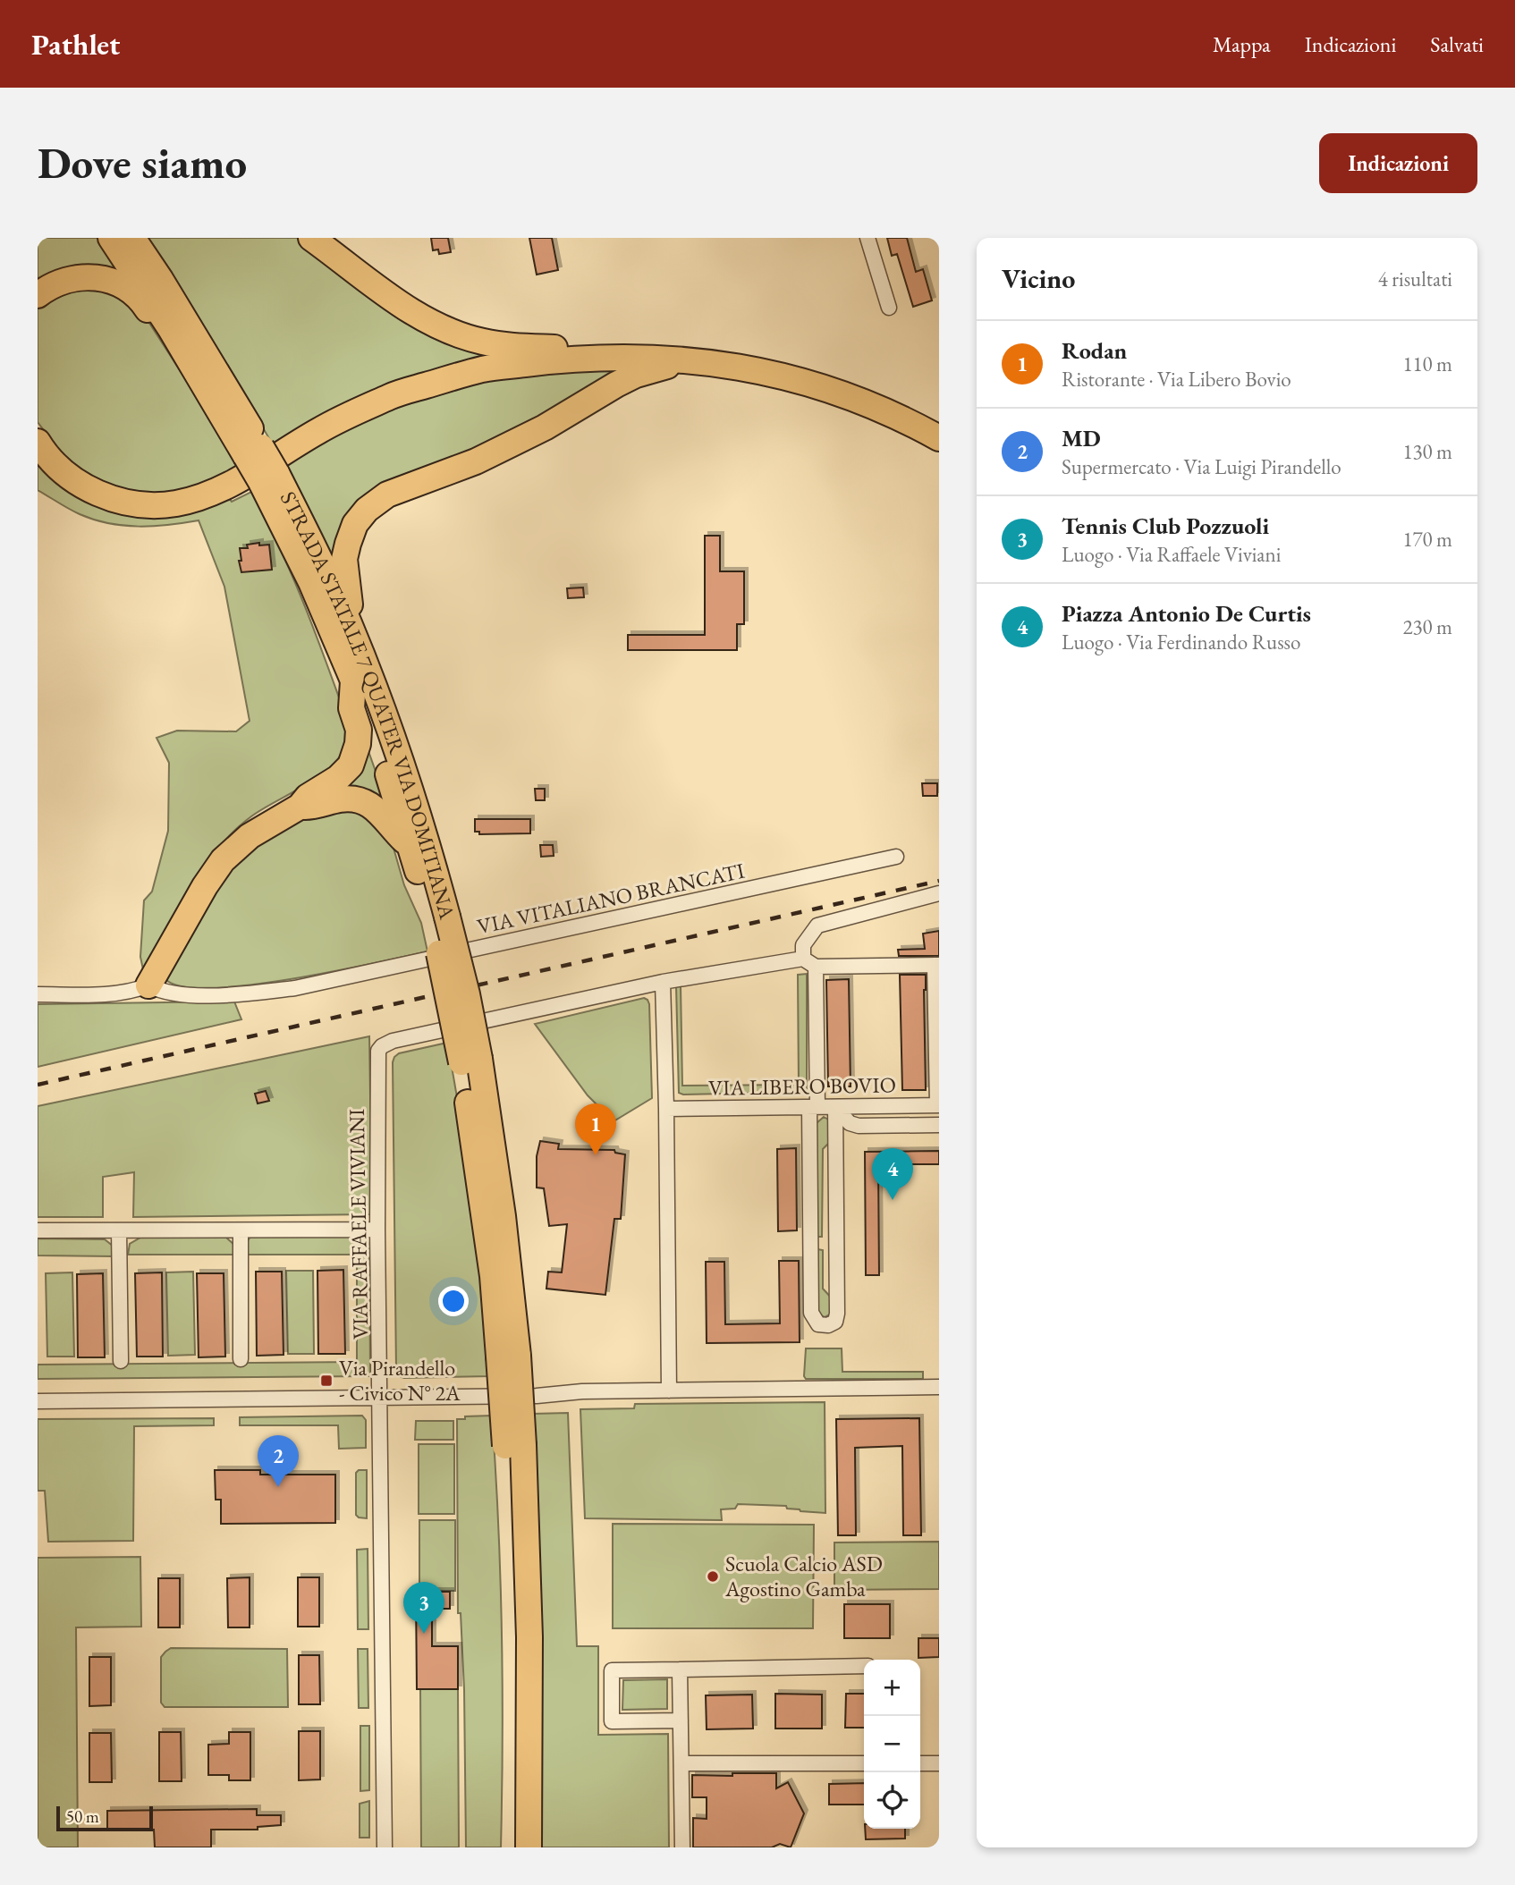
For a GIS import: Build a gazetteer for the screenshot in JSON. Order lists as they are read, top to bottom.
{
  "streets": {
    "highway": ["STRADA STATALE 7 QUATER VIA DOMITIANA"],
    "street": ["VIA VITALIANO BRANCATI", "VIA LIBERO BOVIO", "VIA RAFFAELE VIVIANI"]
  },
  "places": {
    "transit": ["Via Pirandello - Civico N° 2A"],
    "other": ["Scuola Calcio ASD Agostino Gamba"]
  },
  "scale_bar": "50 m",
  "page": {
    "header": "Pathlet",
    "nav": ["Mappa", "Indicazioni", "Salvati"],
    "buttons": "Indicazioni",
    "title": "Dove siamo",
    "heading": ["Vicino", "4 risultati"],
    "list": [
      {
        "mark": "1",
        "name": "Rodan",
        "note": "Ristorante · Via Libero Bovio",
        "value": "110 m"
      },
      {
        "mark": "2",
        "name": "MD",
        "note": "Supermercato · Via Luigi Pirandello",
        "value": "130 m"
      },
      {
        "mark": "3",
        "name": "Tennis Club Pozzuoli",
        "note": "Luogo · Via Raffaele Viviani",
        "value": "170 m"
      },
      {
        "mark": "4",
        "name": "Piazza Antonio De Curtis",
        "note": "Luogo · Via Ferdinando Russo",
        "value": "230 m"
      }
    ],
    "pins": [
      "1",
      "4",
      "2",
      "3"
    ],
    "map_buttons": ["+", "−"],
    "scale": "50 m"
  }
}
